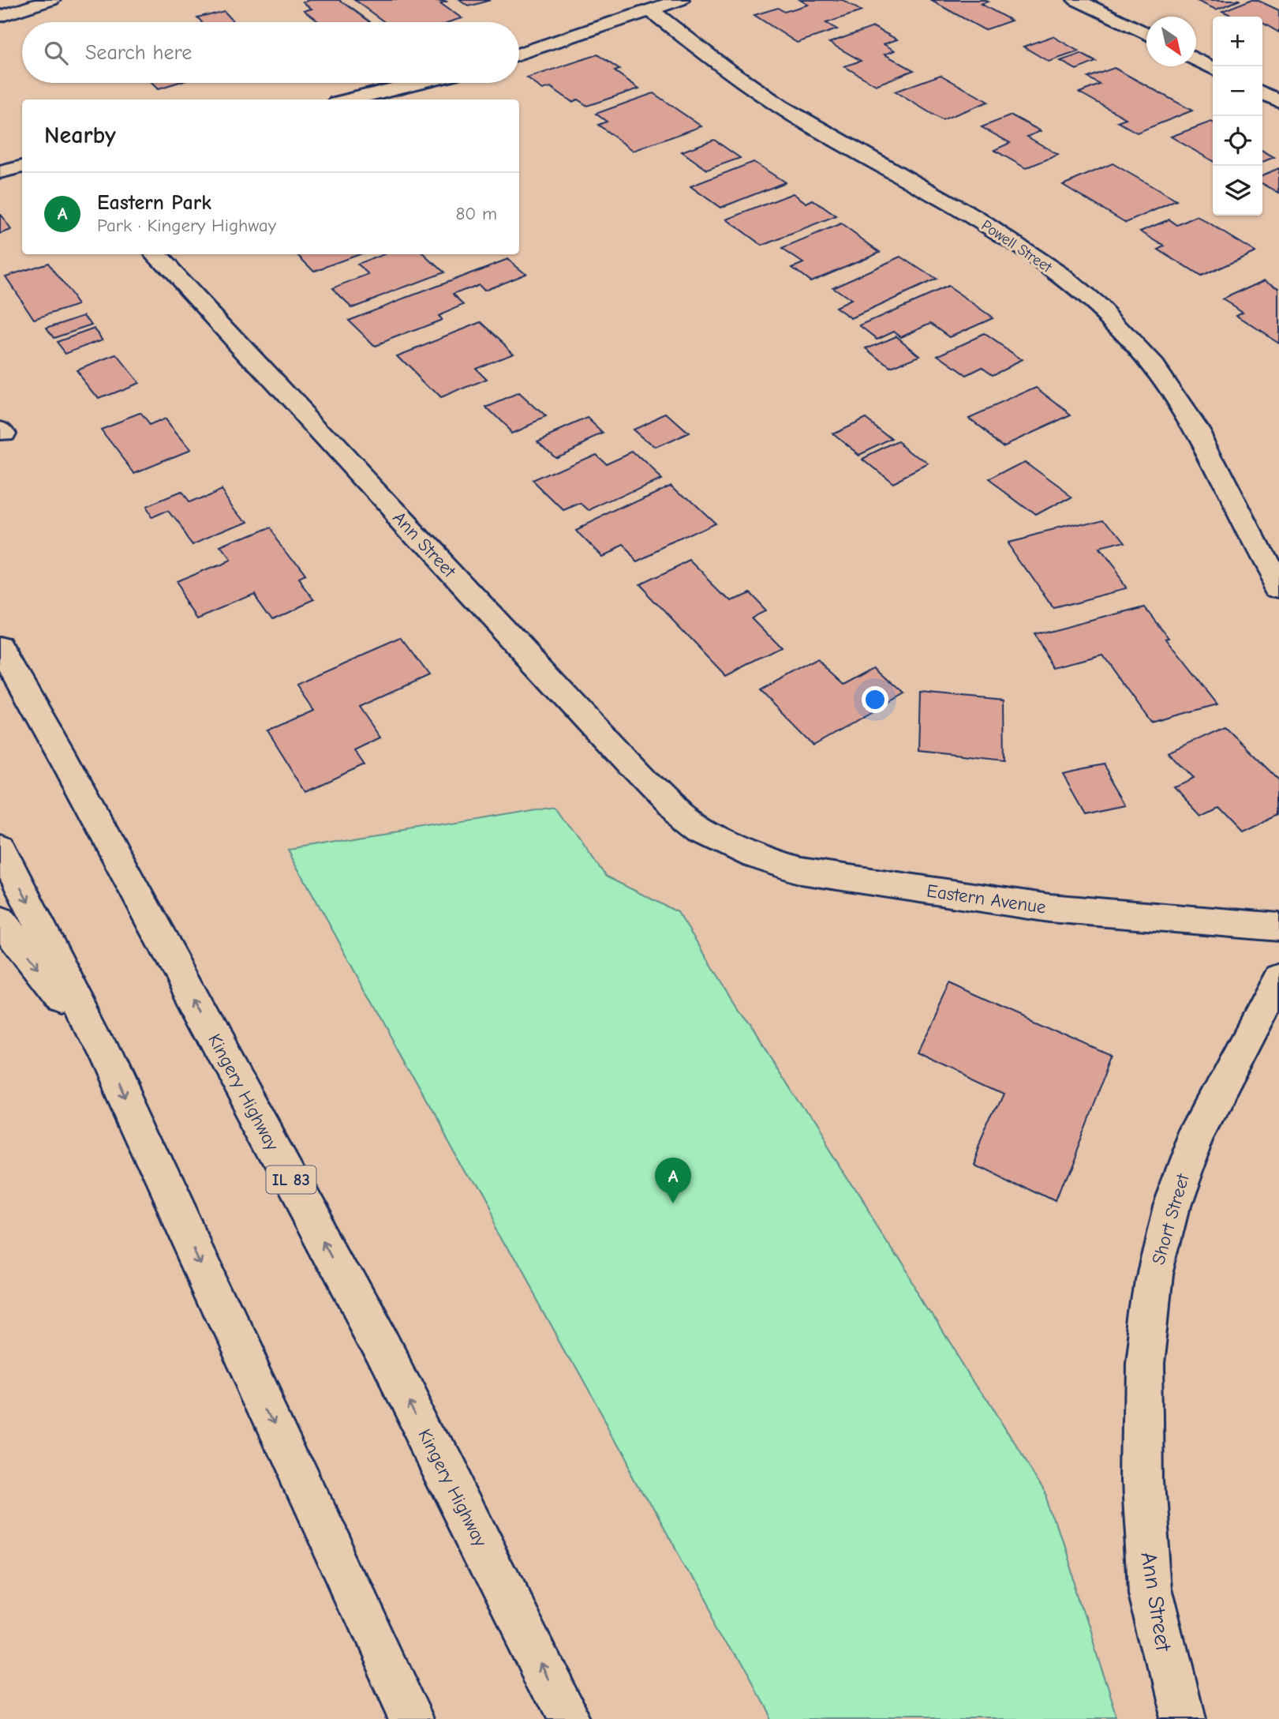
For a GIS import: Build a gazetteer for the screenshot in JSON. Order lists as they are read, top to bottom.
{
  "streets": {
    "main road": [
      "Powell Street",
      "Ann Street",
      "Eastern Avenue",
      "Kingery Highway",
      "IL 83",
      "Short Street"
    ]
  },
  "crossings": [
    ["Ann Street", "Eastern Avenue"],
    ["Ann Street", "Short Street"]
  ],
  "north": "bottom right",
  "page": {
    "map_buttons": ["+", "−"],
    "search": "Search here",
    "heading": "Nearby",
    "list": [
      {
        "mark": "A",
        "name": "Eastern Park",
        "note": "Park · Kingery Highway",
        "value": "80 m"
      }
    ],
    "pins": "A"
  }
}
